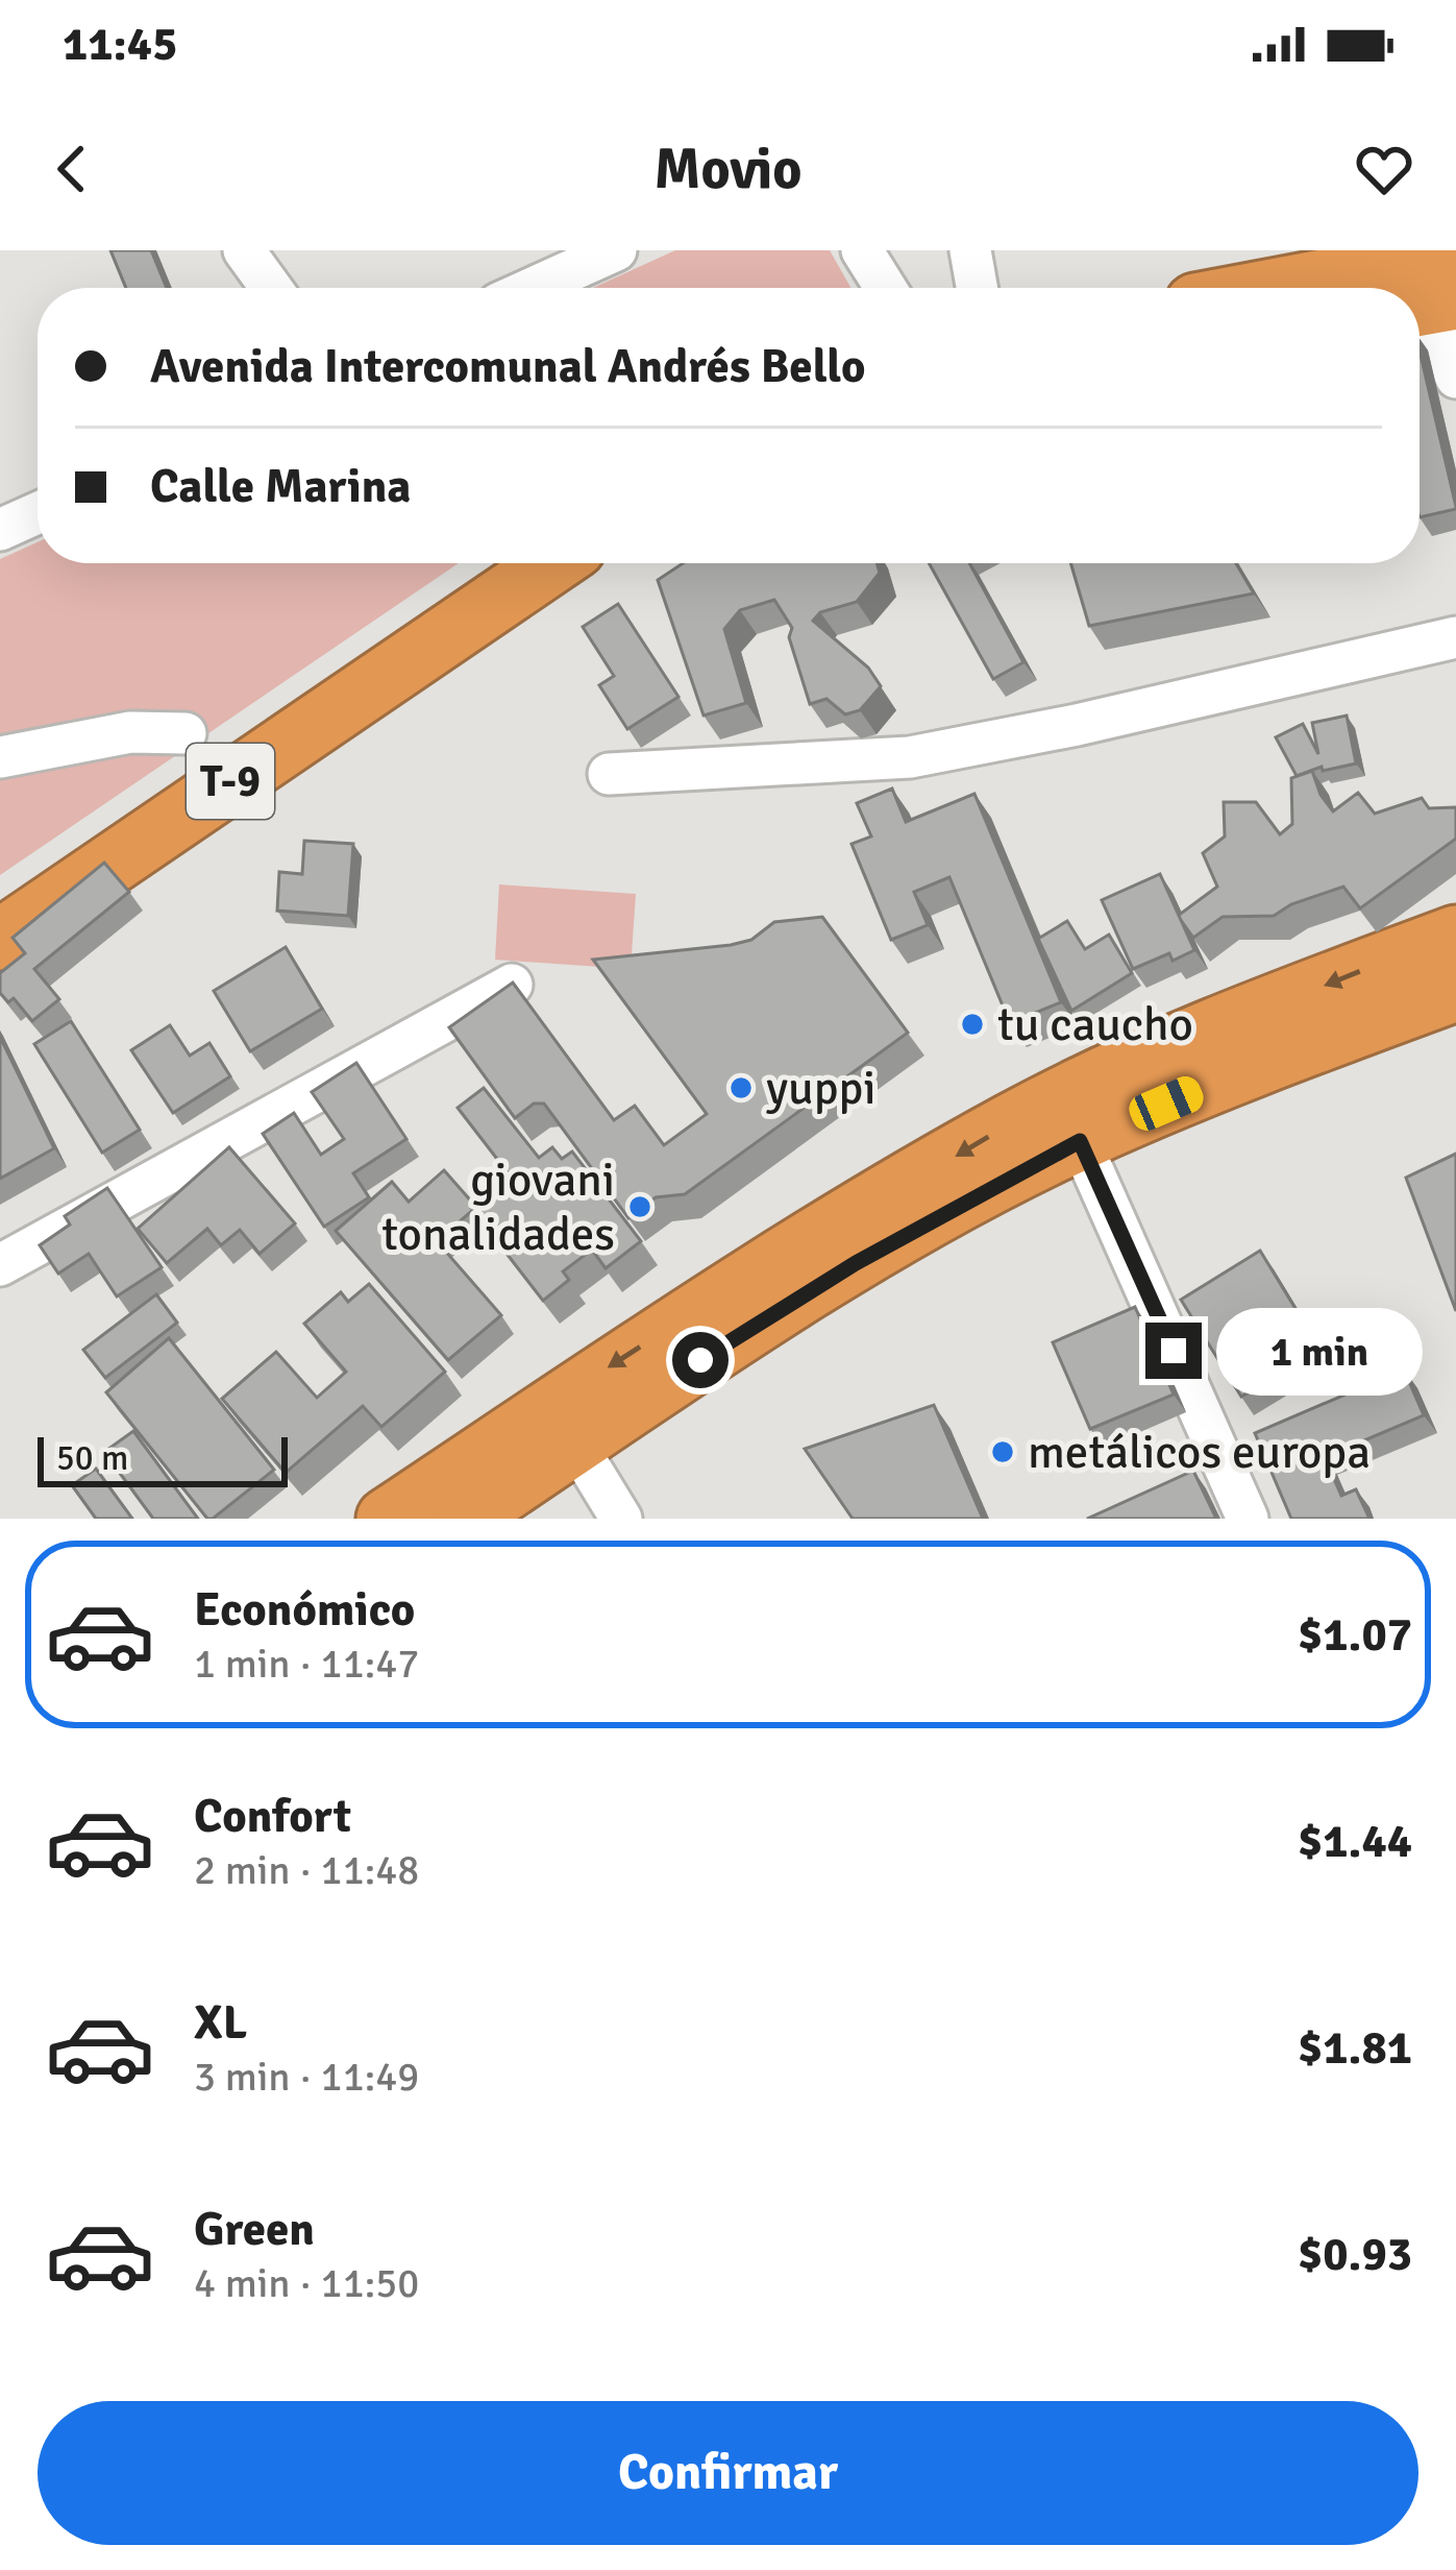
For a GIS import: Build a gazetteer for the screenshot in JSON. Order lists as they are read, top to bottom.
{
  "streets": {
    "highway": ["T-9"]
  },
  "places": [
    "tu caucho",
    "yuppi",
    "giovani tonalidades",
    "metálicos europa"
  ],
  "scale_bar": "50 m",
  "page": {
    "status": "11:45",
    "header": "Movio",
    "banner": ["Avenida Intercomunal Andrés Bello", "Calle Marina"],
    "bubble": "1 min",
    "scale": "50 m",
    "list": [
      {
        "name": "Económico",
        "note": "1 min · 11:47",
        "value": "$1.07"
      },
      {
        "name": "Confort",
        "note": "2 min · 11:48",
        "value": "$1.44"
      },
      {
        "name": "XL",
        "note": "3 min · 11:49",
        "value": "$1.81"
      },
      {
        "name": "Green",
        "note": "4 min · 11:50",
        "value": "$0.93"
      }
    ],
    "buttons": "Confirmar"
  }
}
